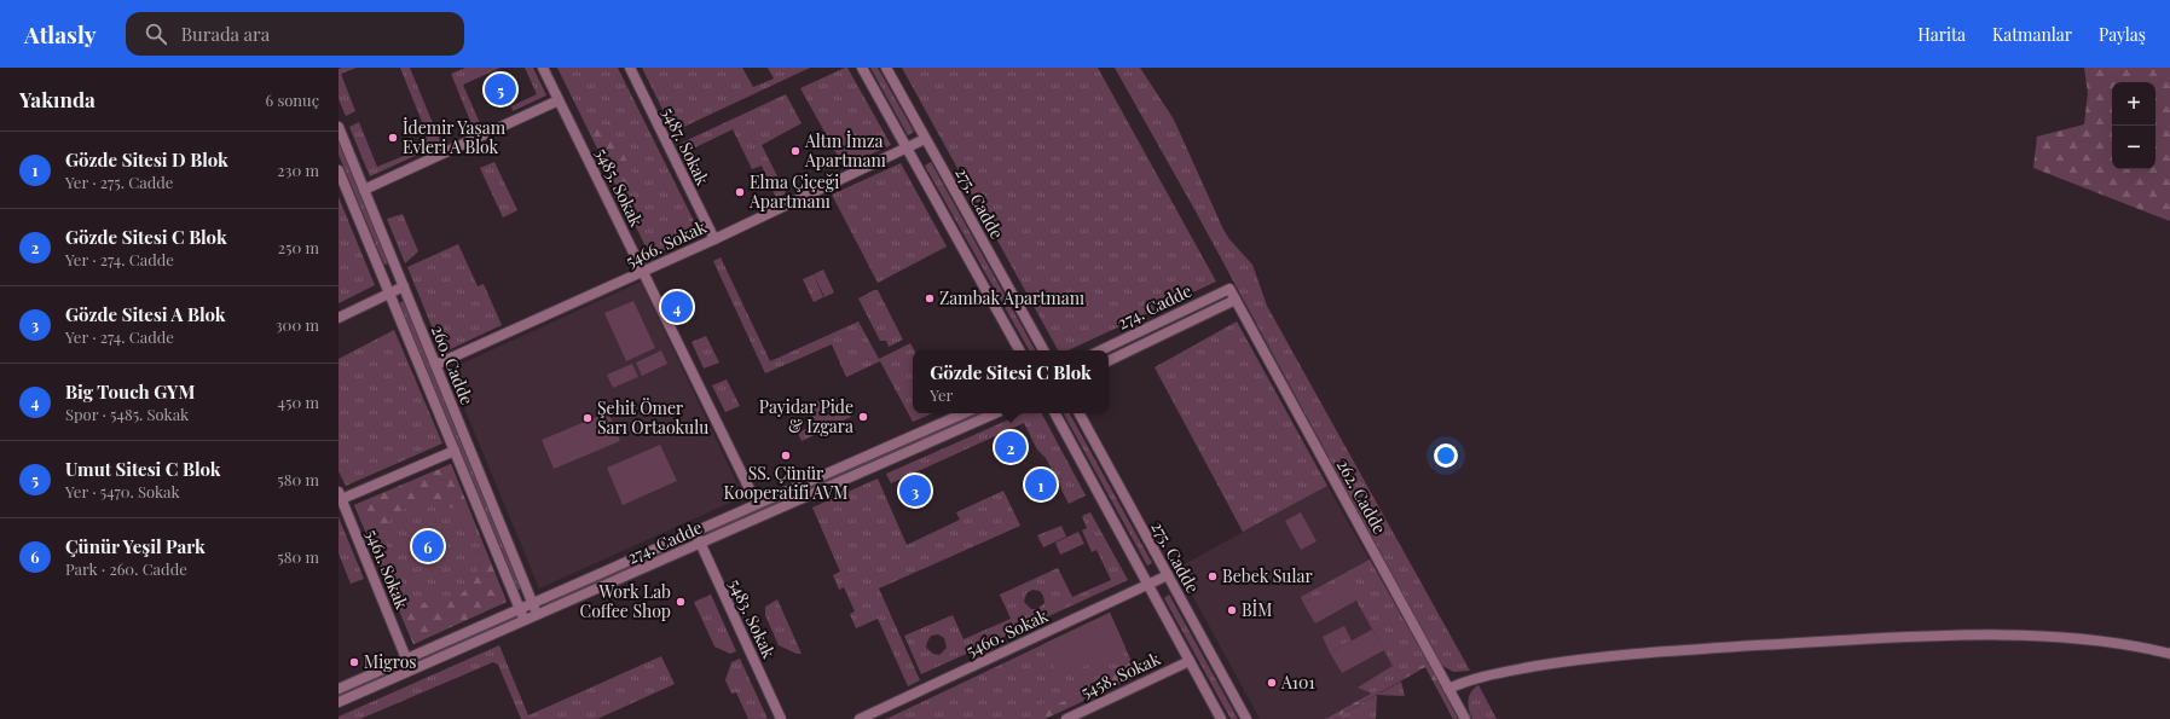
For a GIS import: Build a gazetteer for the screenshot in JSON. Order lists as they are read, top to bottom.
{
  "streets": {
    "street": [
      "5487. Sokak",
      "5485. Sokak",
      "275. Cadde",
      "5466. Sokak",
      "274. Cadde",
      "260. Cadde",
      "262. Cadde",
      "5461. Sokak",
      "5483. Sokak",
      "5460. Sokak",
      "5458. Sokak"
    ]
  },
  "crossings": [
    ["5487. Sokak", "5466. Sokak"],
    ["5485. Sokak", "5466. Sokak"],
    ["5485. Sokak", "274. Cadde"],
    ["275. Cadde", "5466. Sokak"],
    ["275. Cadde", "5460. Sokak"],
    ["5466. Sokak", "260. Cadde"],
    ["274. Cadde", "260. Cadde"],
    ["274. Cadde", "262. Cadde"],
    ["274. Cadde", "5461. Sokak"],
    ["274. Cadde", "5483. Sokak"]
  ],
  "places": [
    "İdemir Yaşam Evleri A Blok",
    "Altın İmza Apartmanı",
    "Elma Çiçeği Apartmanı",
    "Zambak Apartmanı",
    "Payidar Pide & Izgara",
    "Şehit Ömer Sarı Ortaokulu",
    "SS. Çünür Kooperatifi AVM",
    "Bebek Sular",
    "Work Lab Coffee Shop",
    "BİM",
    "Migros",
    "A101"
  ],
  "page": {
    "header": "Atlasly",
    "search": "Burada ara",
    "nav": ["Harita", "Katmanlar", "Paylaş"],
    "heading": ["Yakında", "6 sonuç"],
    "pins": [
      "5",
      "4",
      "2",
      "1",
      "3",
      "6"
    ],
    "map_buttons": ["+", "−"],
    "list": [
      {
        "mark": "1",
        "name": "Gözde Sitesi D Blok",
        "note": "Yer · 275. Cadde",
        "value": "230 m"
      },
      {
        "mark": "2",
        "name": "Gözde Sitesi C Blok",
        "note": "Yer · 274. Cadde",
        "value": "250 m"
      },
      {
        "mark": "3",
        "name": "Gözde Sitesi A Blok",
        "note": "Yer · 274. Cadde",
        "value": "300 m"
      },
      {
        "mark": "4",
        "name": "Big Touch GYM",
        "note": "Spor · 5485. Sokak",
        "value": "450 m"
      },
      {
        "mark": "5",
        "name": "Umut Sitesi C Blok",
        "note": "Yer · 5470. Sokak",
        "value": "580 m"
      },
      {
        "mark": "6",
        "name": "Çünür Yeşil Park",
        "note": "Park · 260. Cadde",
        "value": "580 m"
      }
    ],
    "popup": ["Gözde Sitesi C Blok", "Yer"]
  }
}
